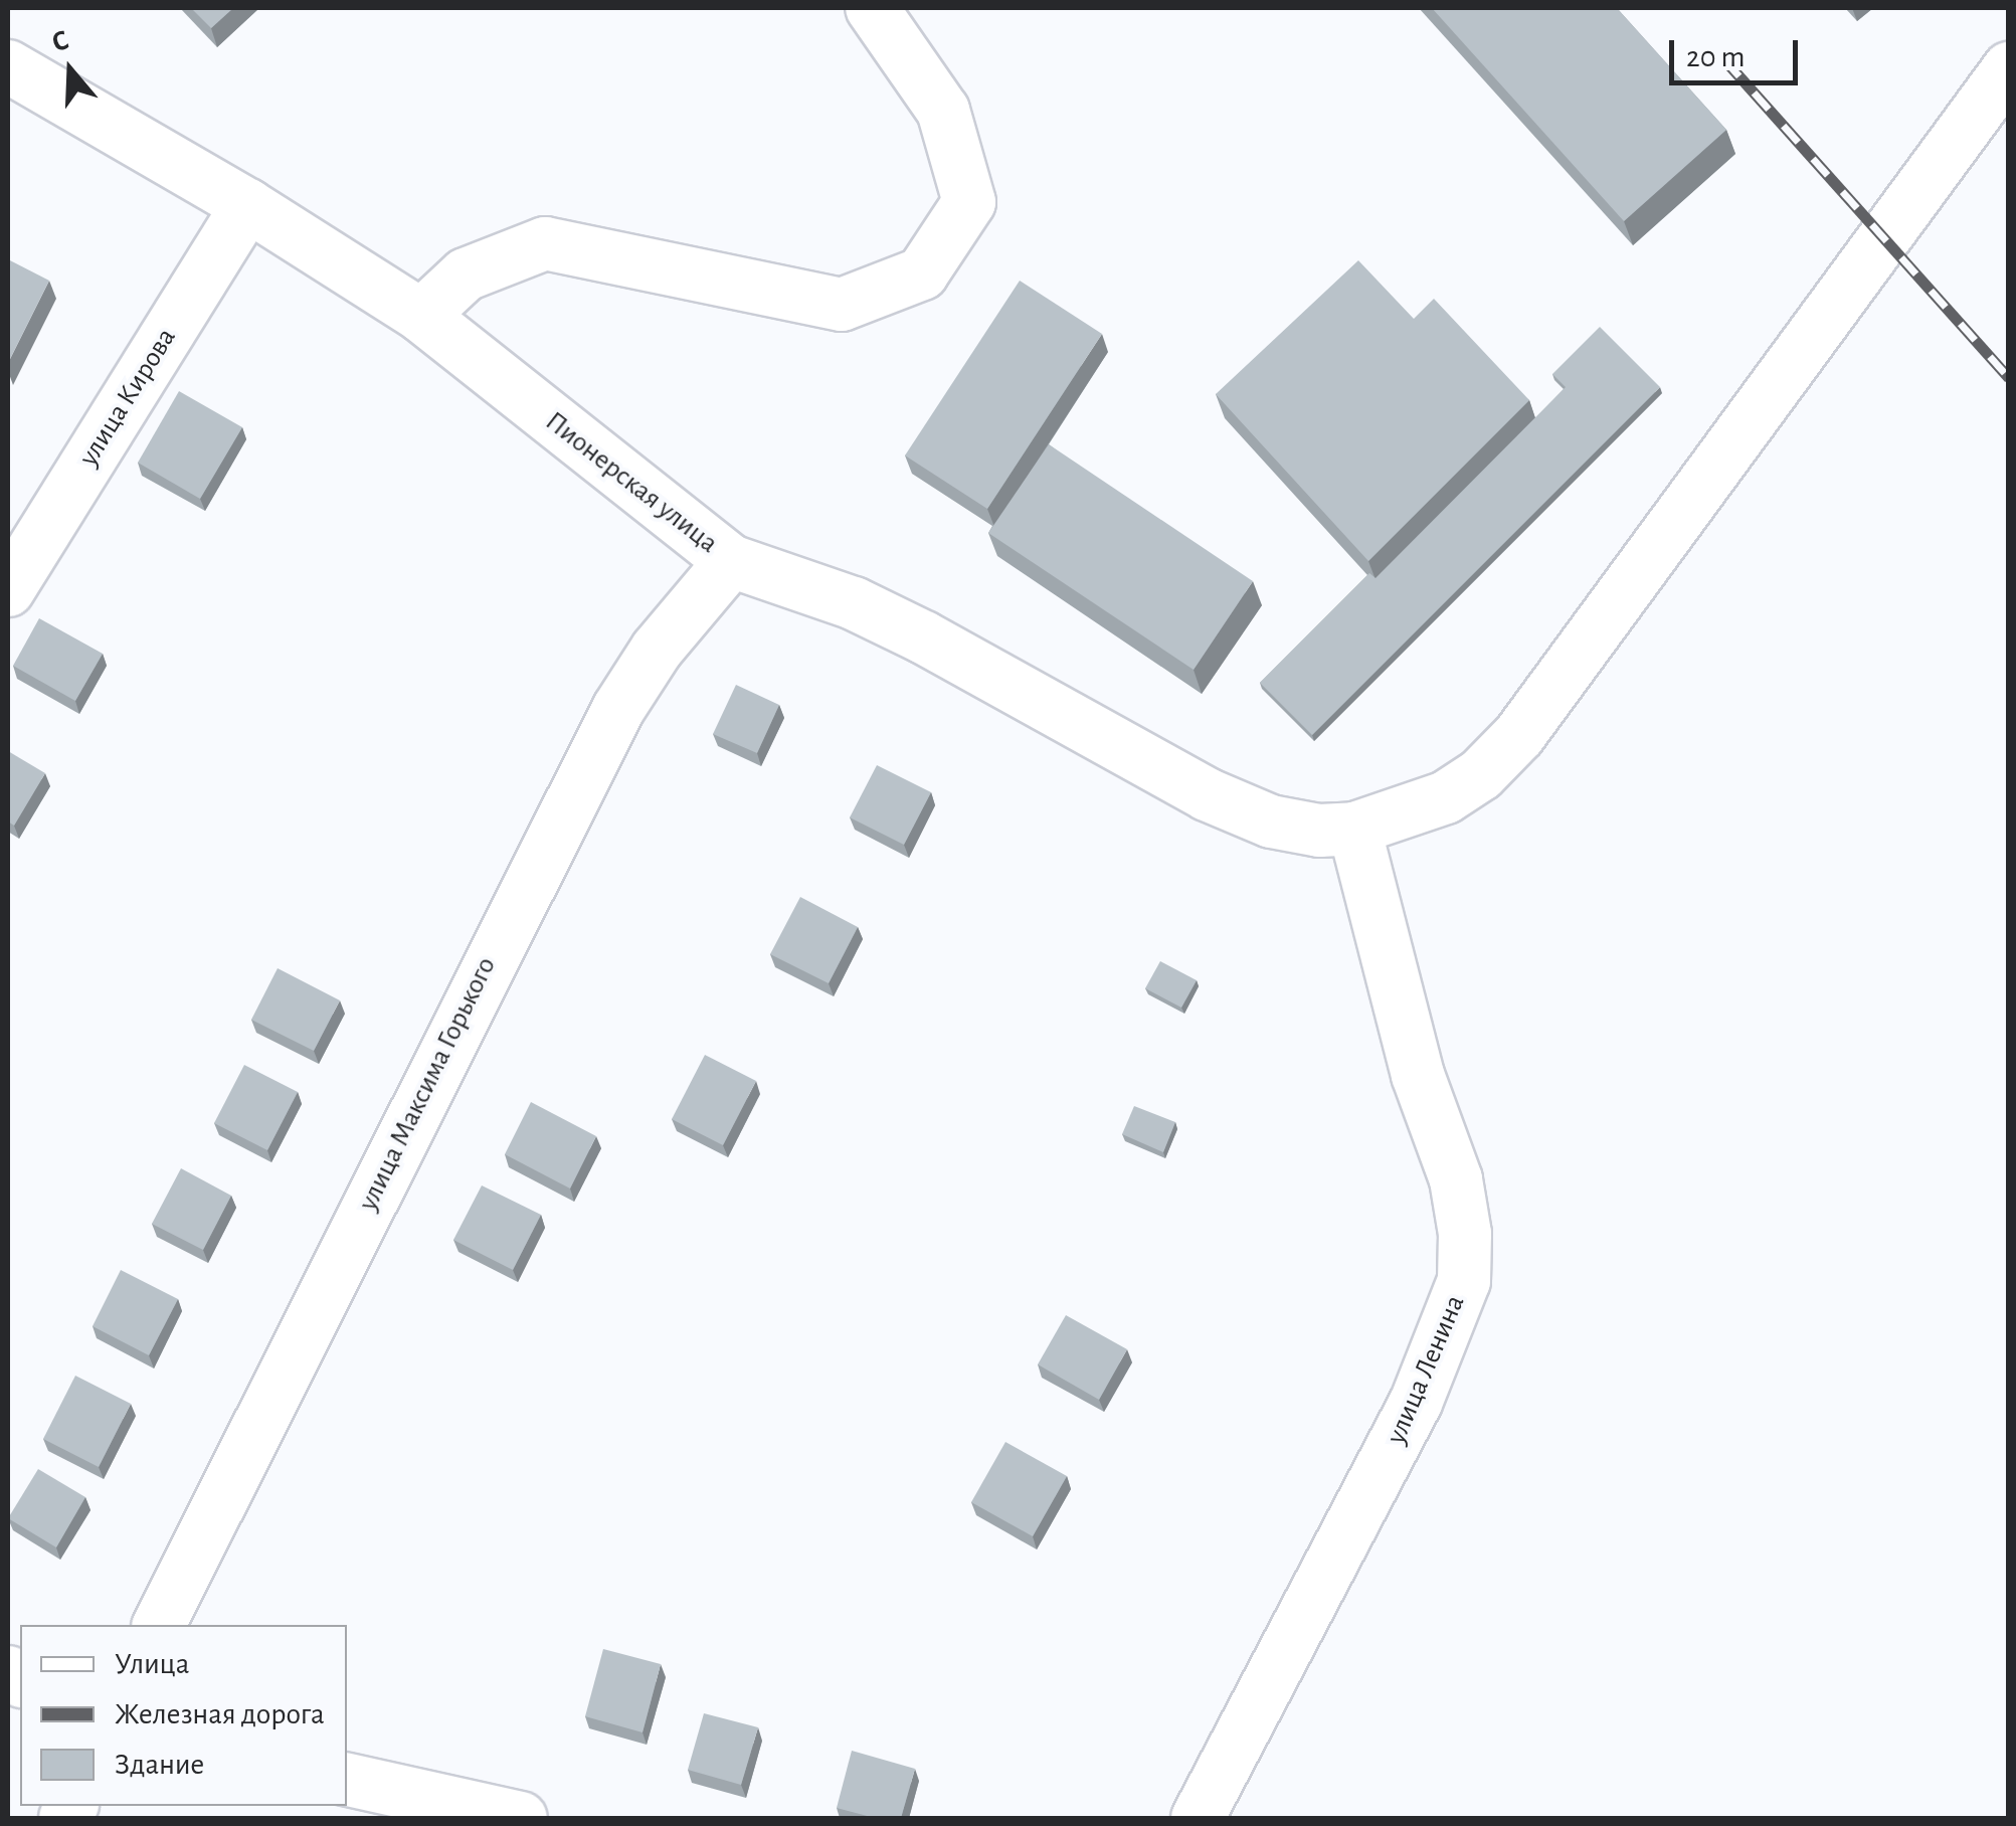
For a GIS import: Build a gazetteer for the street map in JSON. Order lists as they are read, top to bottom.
{
  "streets": {
    "street": [
      "улица Кирова",
      "Пионерская улица",
      "улица Максима Горького",
      "улица Ленина"
    ]
  },
  "crossings": [
    ["улица Кирова", "Пионерская улица"],
    ["Пионерская улица", "улица Максима Горького"],
    ["Пионерская улица", "улица Ленина"]
  ],
  "legend": ["Улица", "Железная дорога", "Здание"],
  "scale_bar": "20 m",
  "north": "top"
}
